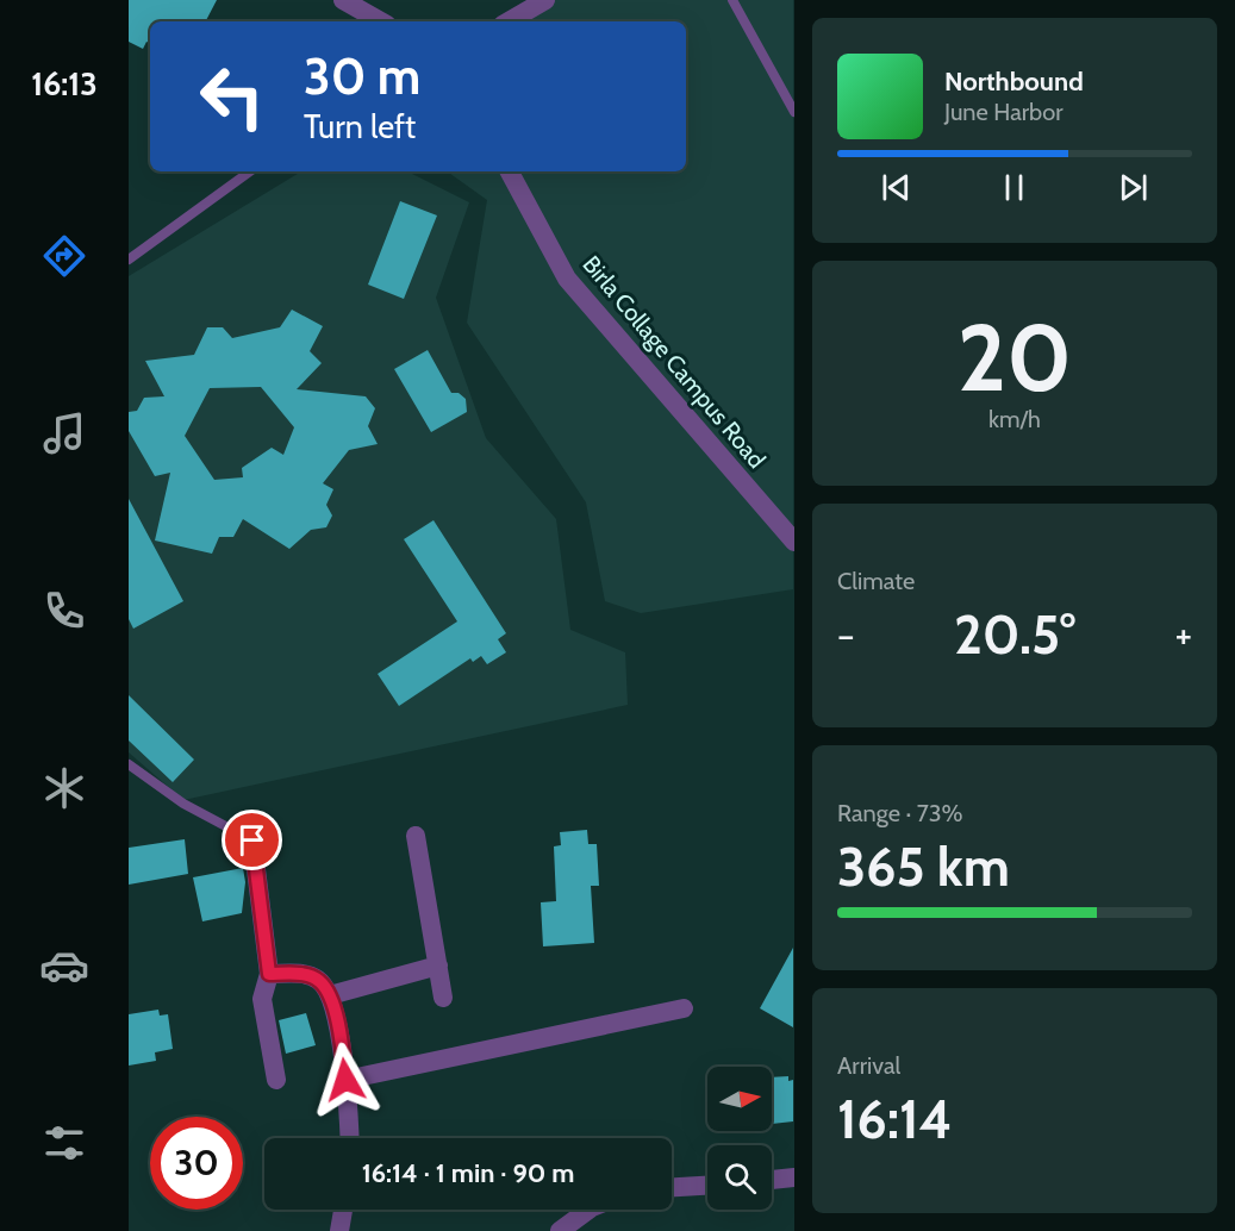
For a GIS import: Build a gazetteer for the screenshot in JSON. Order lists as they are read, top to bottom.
{
  "streets": {
    "street": ["Birla Collage Campus Road"]
  },
  "north": "right",
  "page": {
    "tabs": "16:13",
    "turn": ["30 m", "Turn left"],
    "song": ["Northbound", "June Harbor"],
    "tile": [
      ["20", "km/h"],
      "Climate",
      ["Range · 73%", "365 km"],
      ["Arrival", "16:14"]
    ],
    "heat": ["−", "20.5°", "+"],
    "limit": "30",
    "trip": "16:14 · 1 min · 90 m"
  }
}
